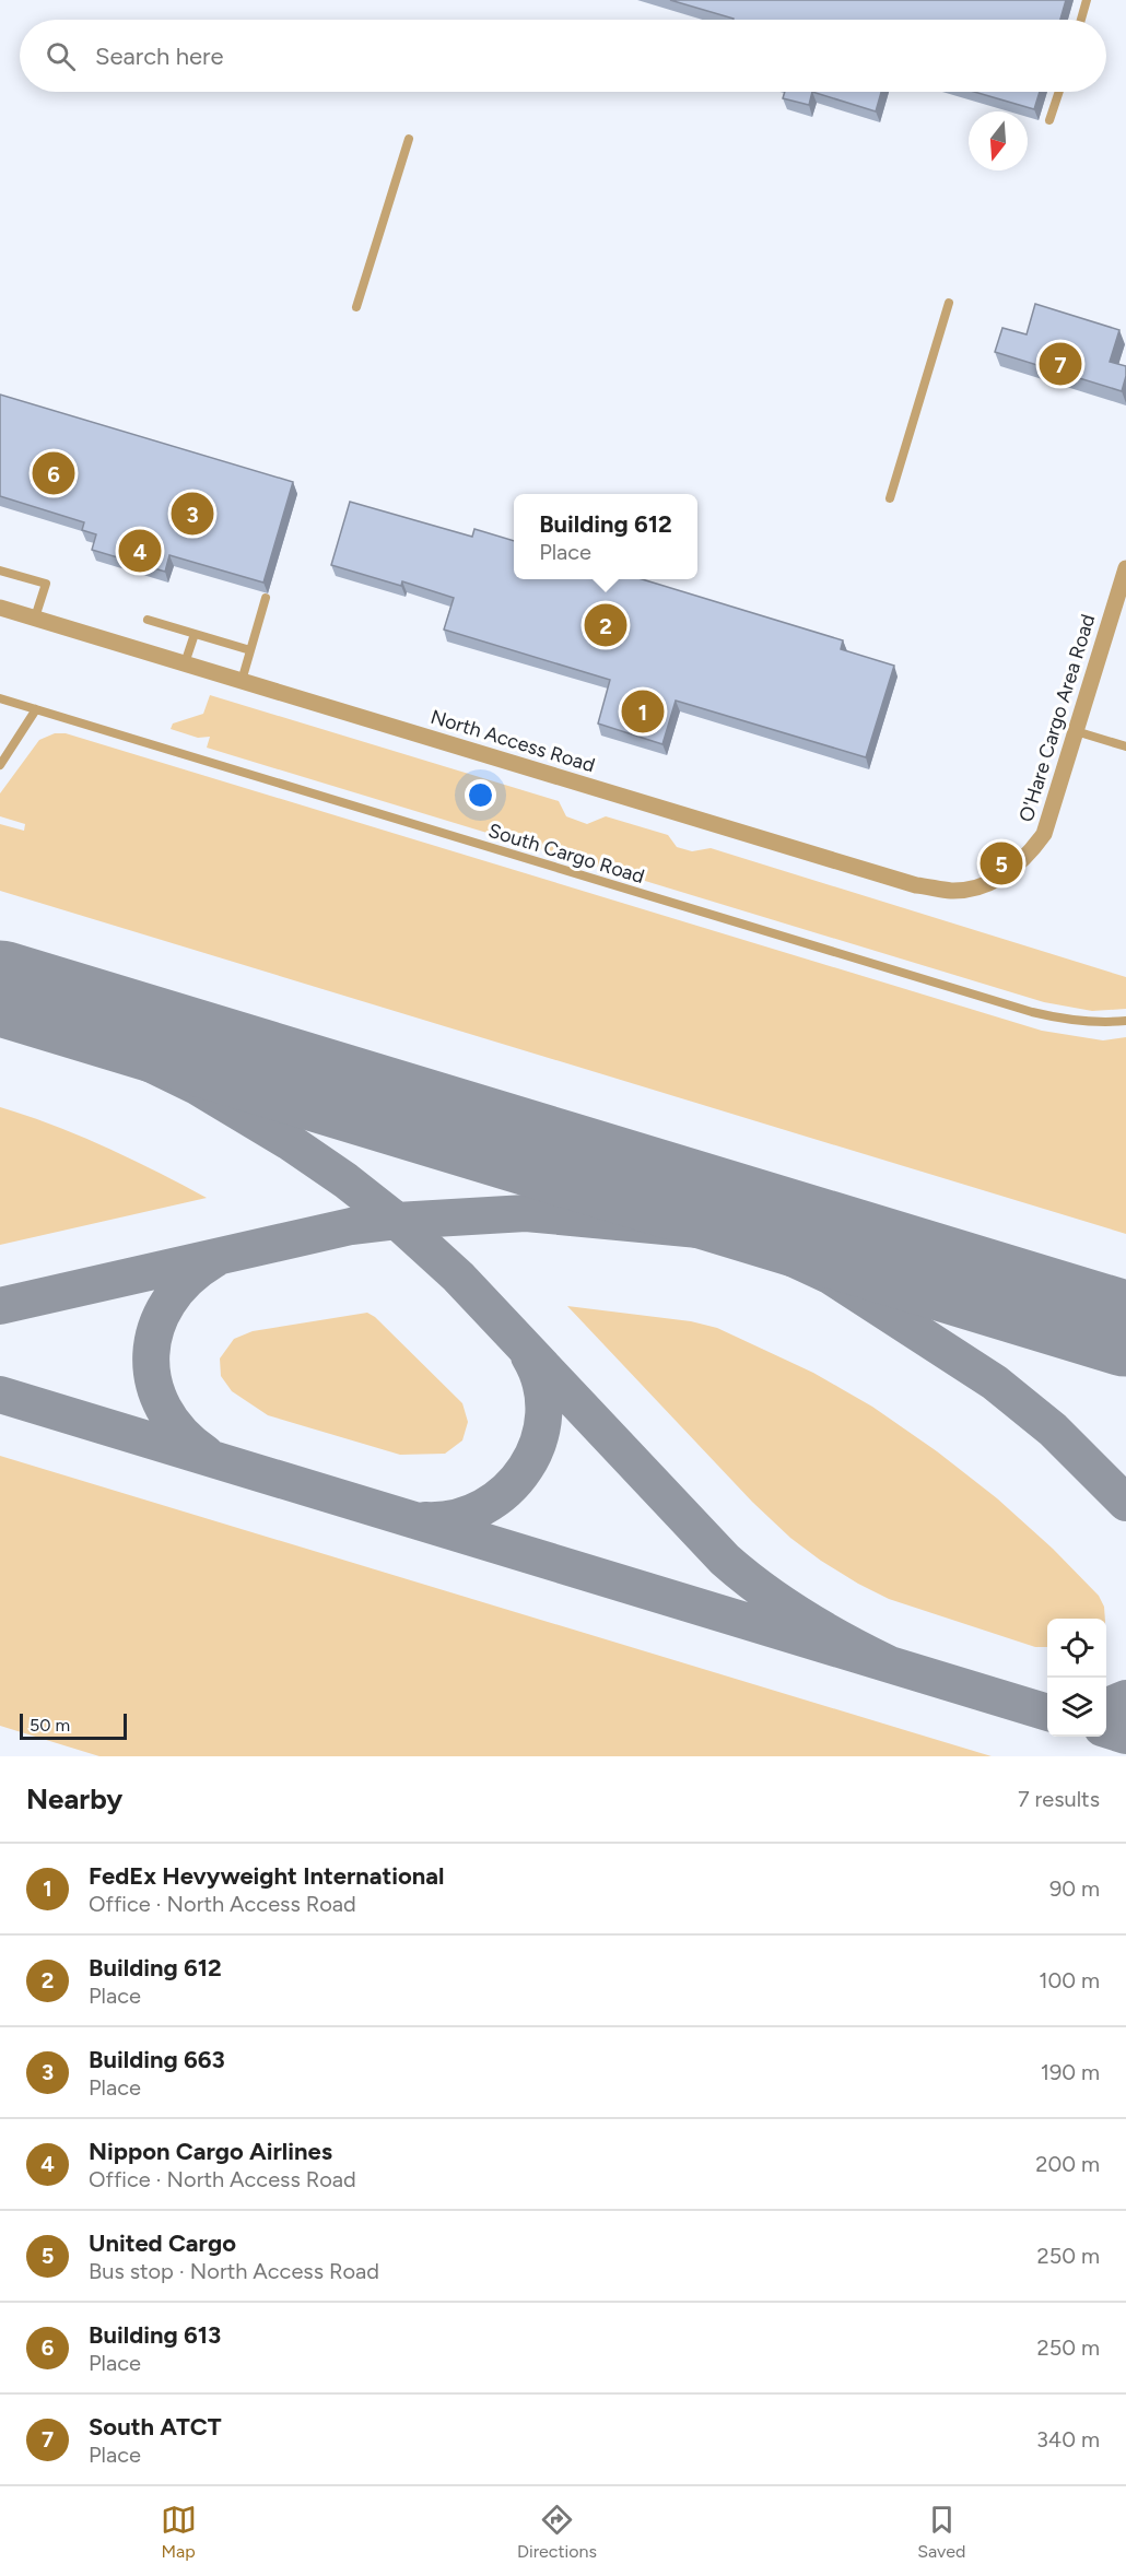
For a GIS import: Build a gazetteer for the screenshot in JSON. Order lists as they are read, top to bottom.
{
  "streets": {
    "street": ["O'Hare Cargo Area Road", "North Access Road"],
    "lane": ["South Cargo Road"]
  },
  "crossings": [
    ["O'Hare Cargo Area Road", "North Access Road"]
  ],
  "scale_bar": "50 m",
  "north": "bottom",
  "page": {
    "search": "Search here",
    "pins": [
      "7",
      "6",
      "3",
      "4",
      "2",
      "1",
      "5"
    ],
    "popup": ["Building 612", "Place"],
    "scale": "50 m",
    "heading": ["Nearby", "7 results"],
    "list": [
      {
        "mark": "1",
        "name": "FedEx Hevyweight International",
        "note": "Office · North Access Road",
        "value": "90 m"
      },
      {
        "mark": "2",
        "name": "Building 612",
        "note": "Place",
        "value": "100 m"
      },
      {
        "mark": "3",
        "name": "Building 663",
        "note": "Place",
        "value": "190 m"
      },
      {
        "mark": "4",
        "name": "Nippon Cargo Airlines",
        "note": "Office · North Access Road",
        "value": "200 m"
      },
      {
        "mark": "5",
        "name": "United Cargo",
        "note": "Bus stop · North Access Road",
        "value": "250 m"
      },
      {
        "mark": "6",
        "name": "Building 613",
        "note": "Place",
        "value": "250 m"
      },
      {
        "mark": "7",
        "name": "South ATCT",
        "note": "Place",
        "value": "340 m"
      }
    ],
    "nav": ["Map", "Directions", "Saved"]
  }
}
